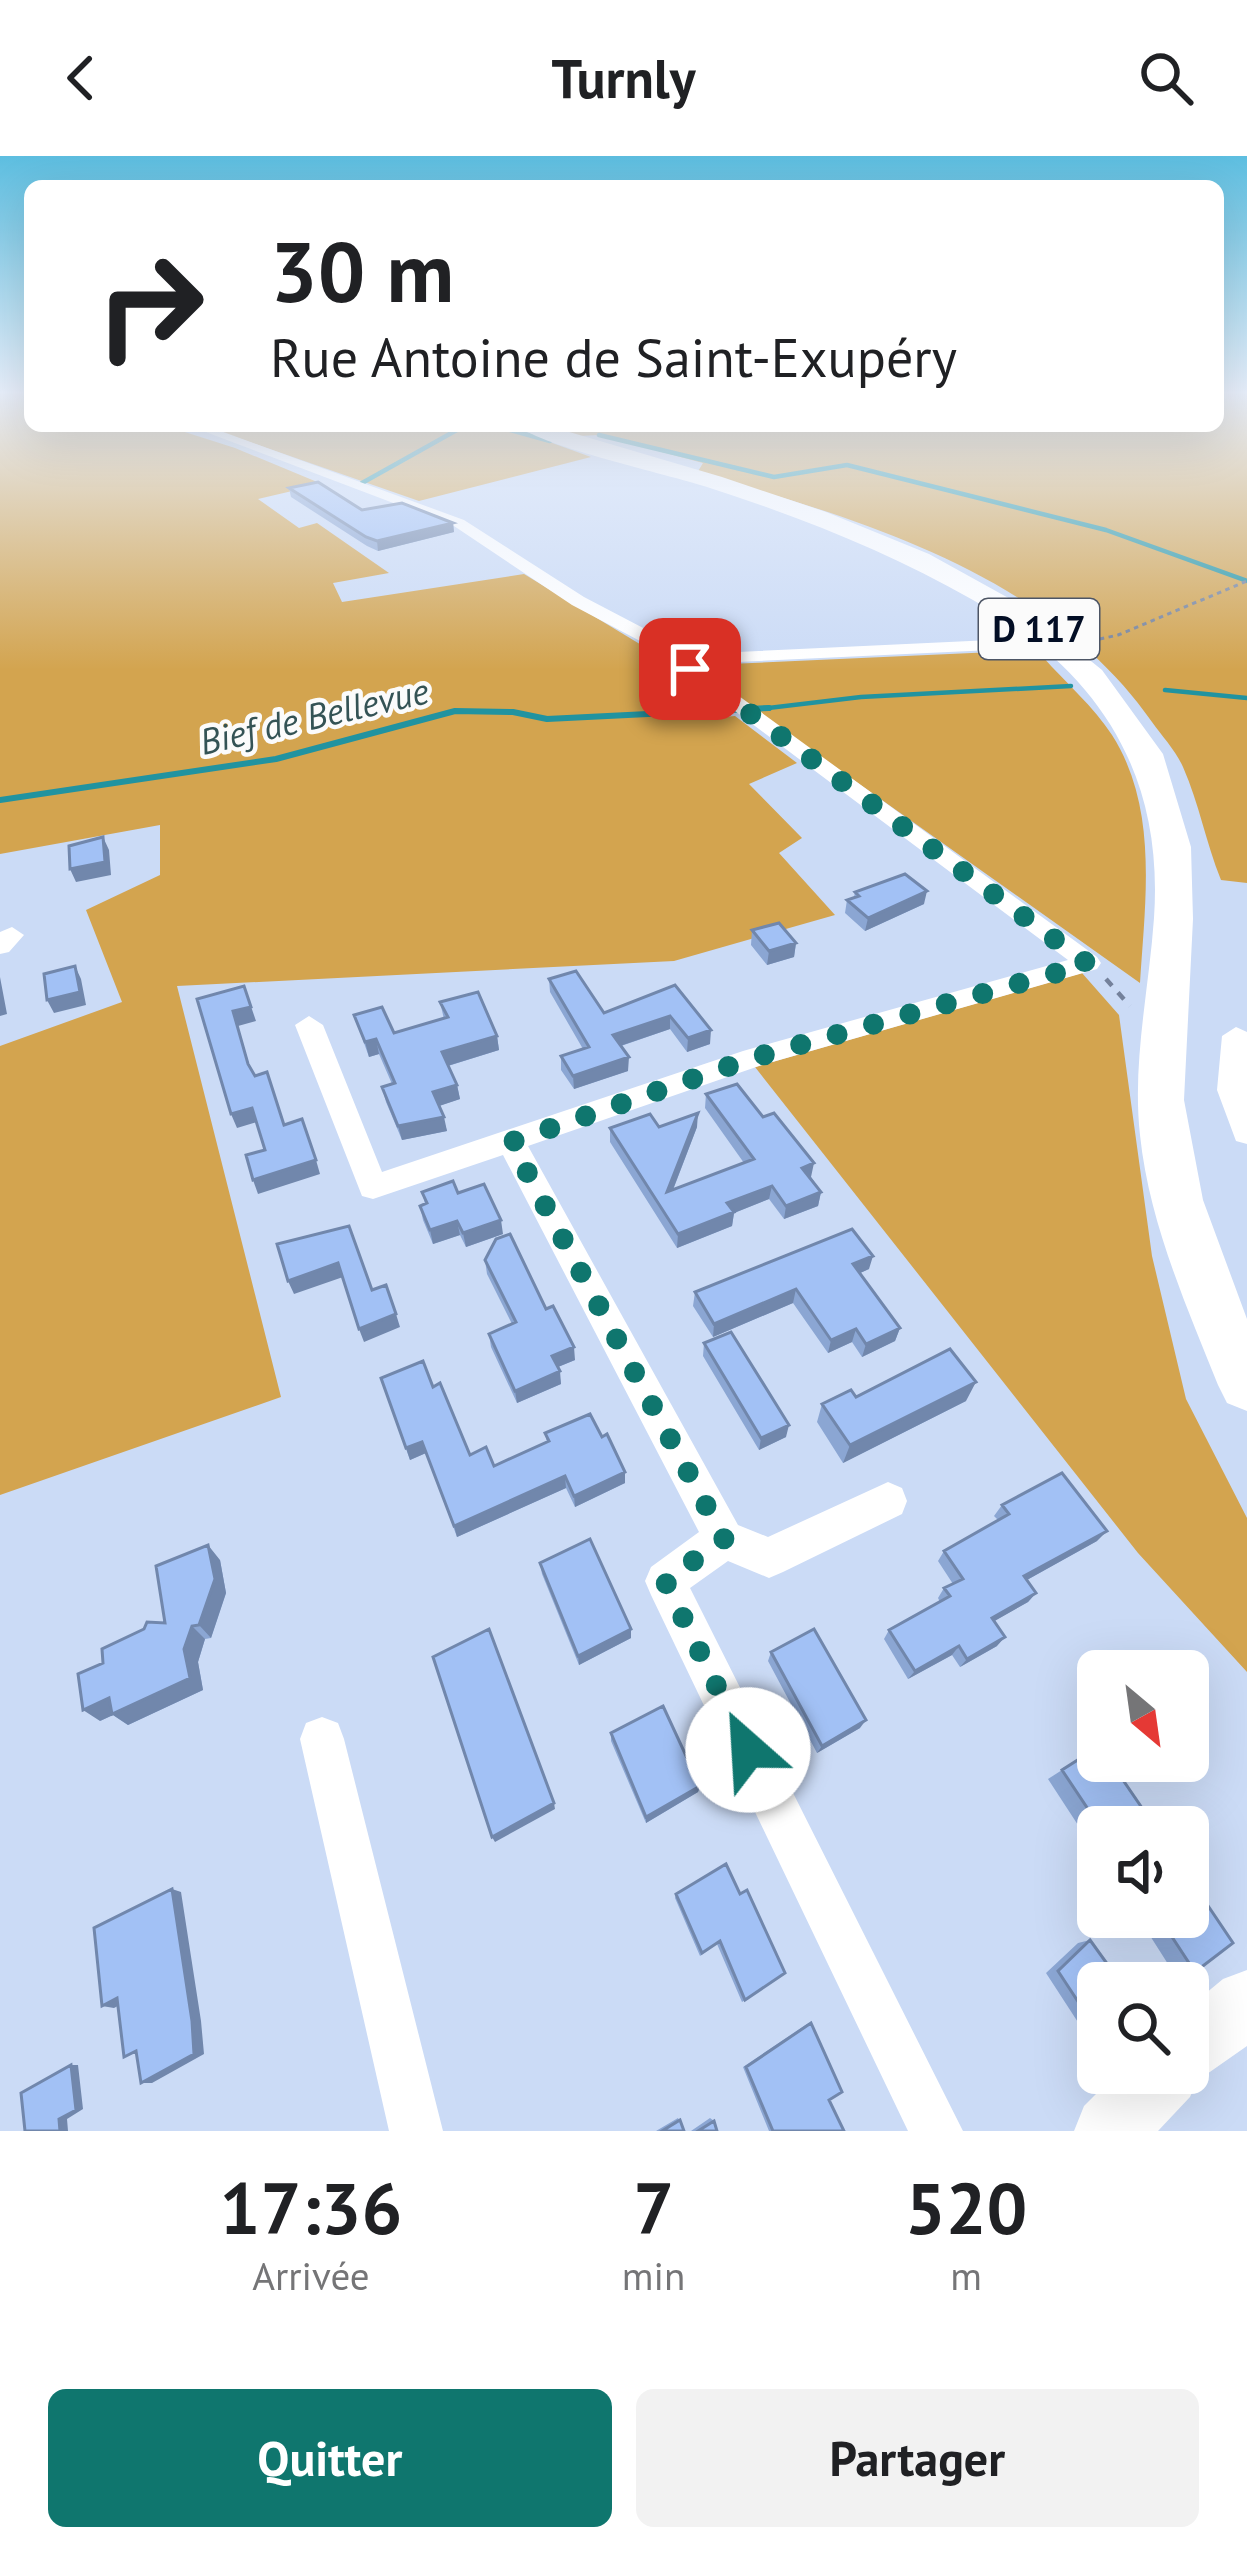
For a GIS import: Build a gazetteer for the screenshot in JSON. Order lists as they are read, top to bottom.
{
  "streets": {
    "main road": ["D 117"]
  },
  "water": ["Bief de Bellevue"],
  "north": "bottom right",
  "page": {
    "header": "Turnly",
    "turn": ["30 m", "Rue Antoine de Saint-Exupéry"],
    "eta": [
      "17:36",
      "Arrivée",
      "7",
      "min",
      "520",
      "m"
    ],
    "buttons": ["Quitter", "Partager"]
  }
}
